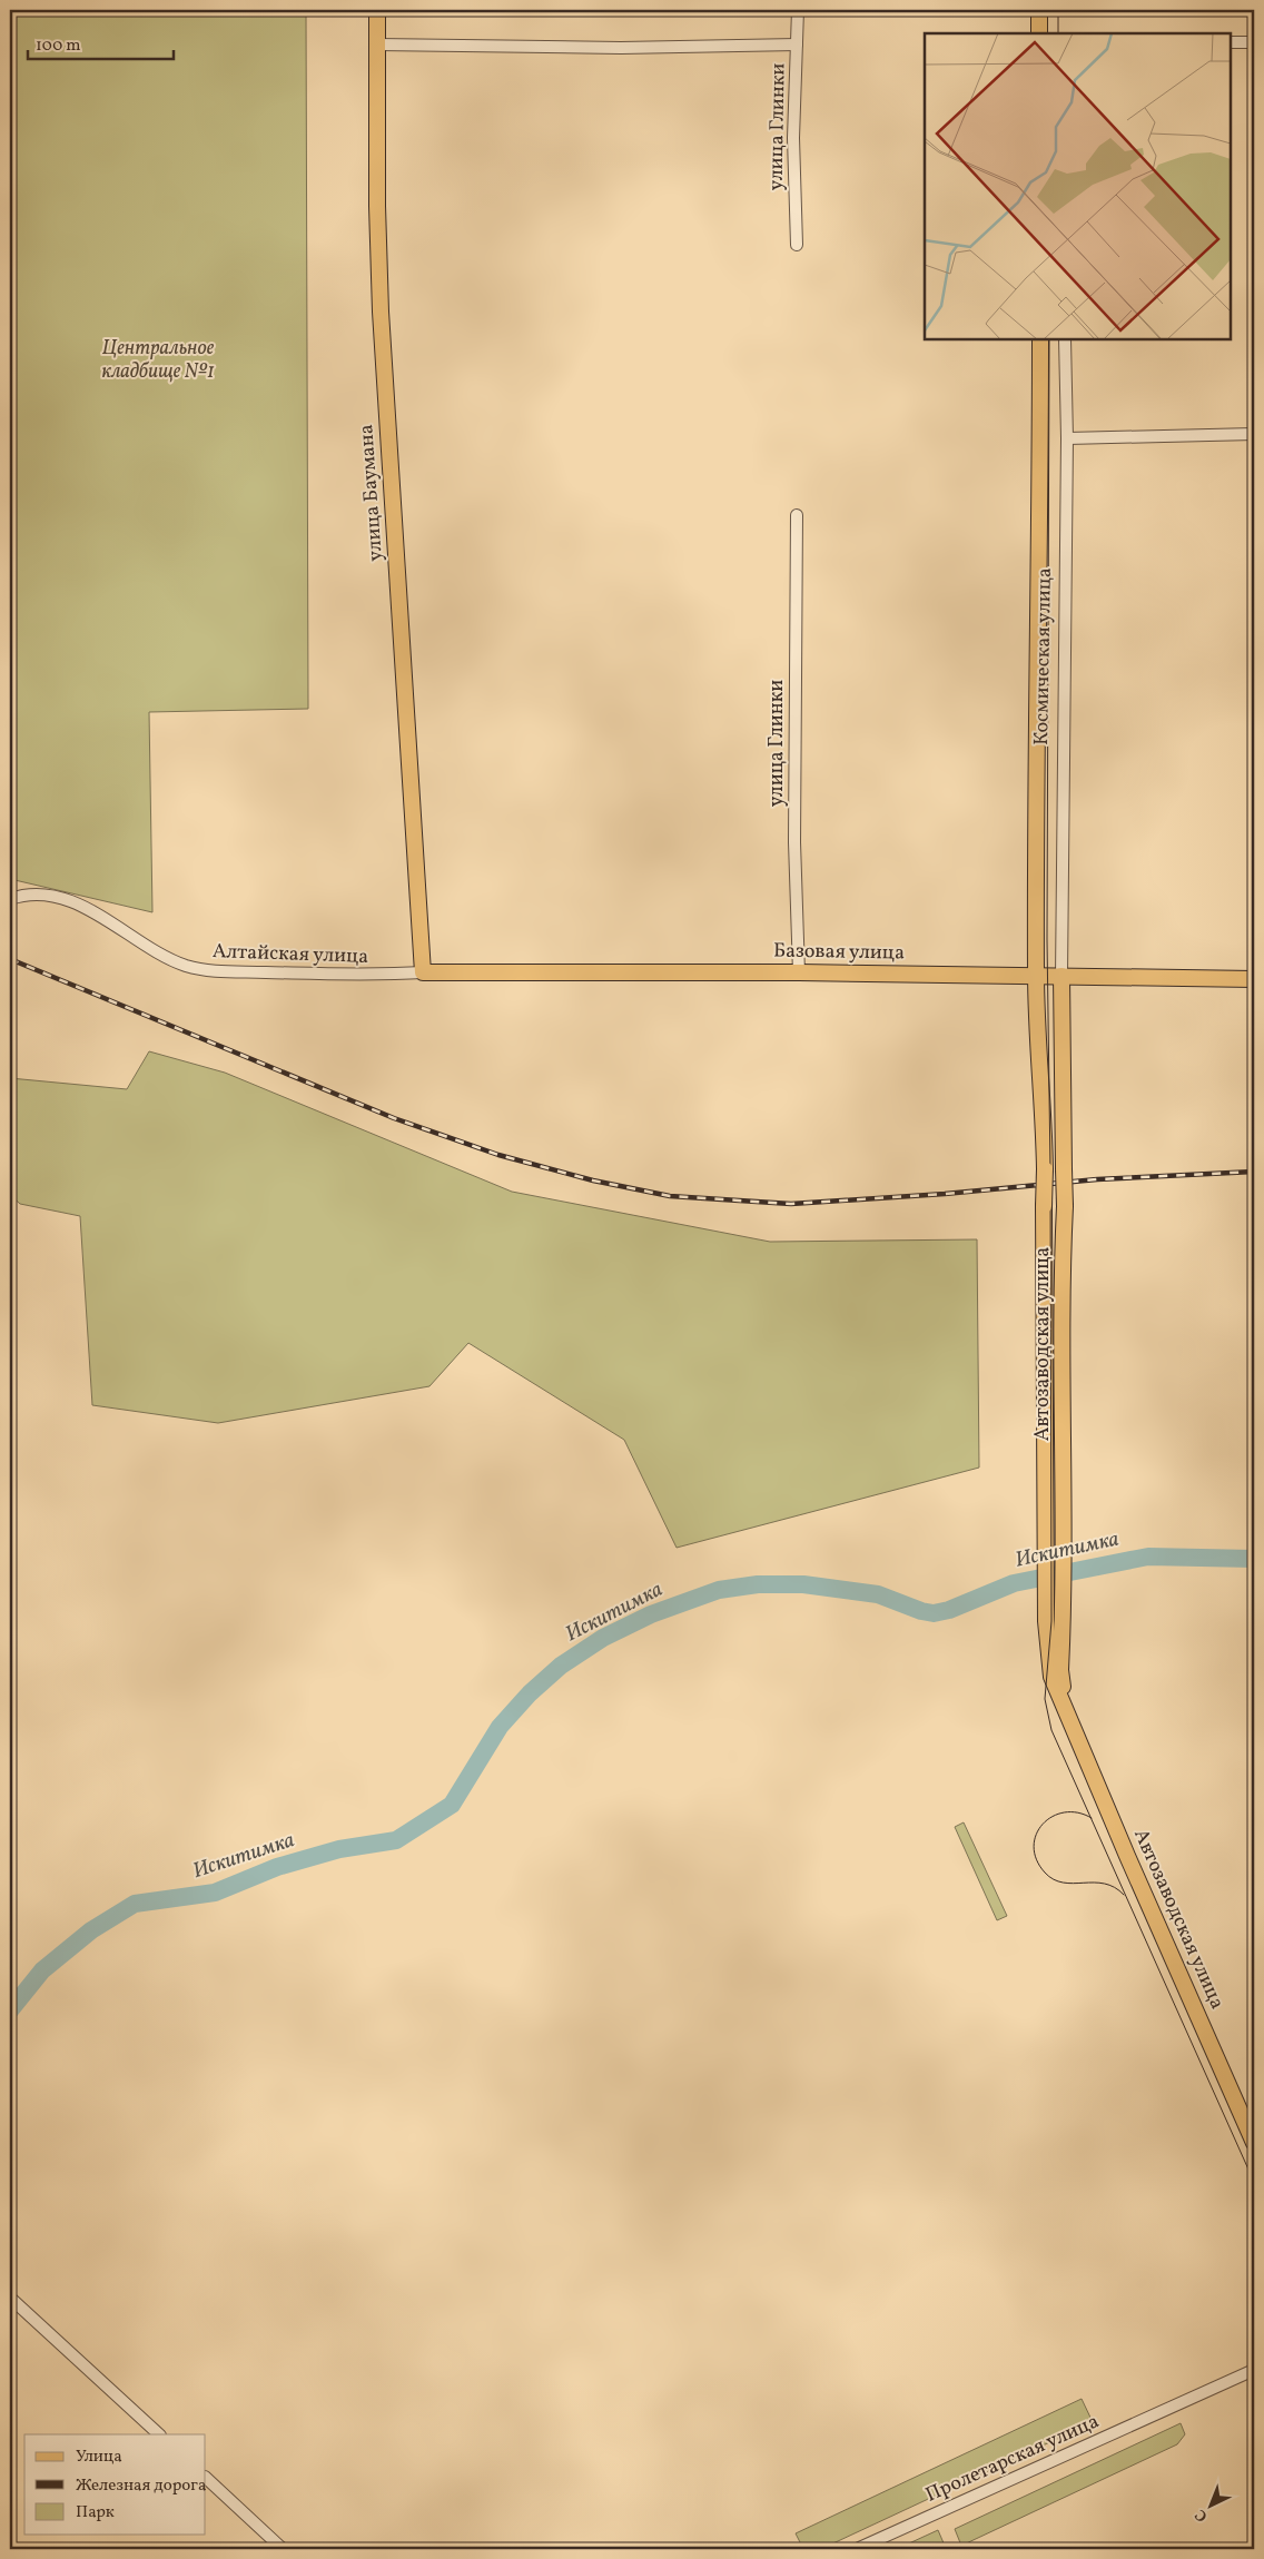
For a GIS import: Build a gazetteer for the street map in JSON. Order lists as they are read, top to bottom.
{
  "streets": {
    "main road": [
      "улица Баумана",
      "Космическая улица",
      "Базовая улица",
      "Автозаводская улица"
    ],
    "street": ["улица Глинки", "Алтайская улица", "Пролетарская улица"]
  },
  "crossings": [
    ["улица Глинки", "Базовая улица"],
    ["улица Баумана", "Базовая улица"],
    ["улица Баумана", "Алтайская улица"],
    ["Космическая улица", "Базовая улица"],
    ["Космическая улица", "Автозаводская улица"],
    ["Базовая улица", "Алтайская улица"],
    ["Базовая улица", "Автозаводская улица"]
  ],
  "water": ["Искитимка"],
  "parks": ["Центральное кладбище №1"],
  "legend": ["Улица", "Железная дорога", "Парк"],
  "scale_bar": "100 m",
  "north": "bottom left"
}
